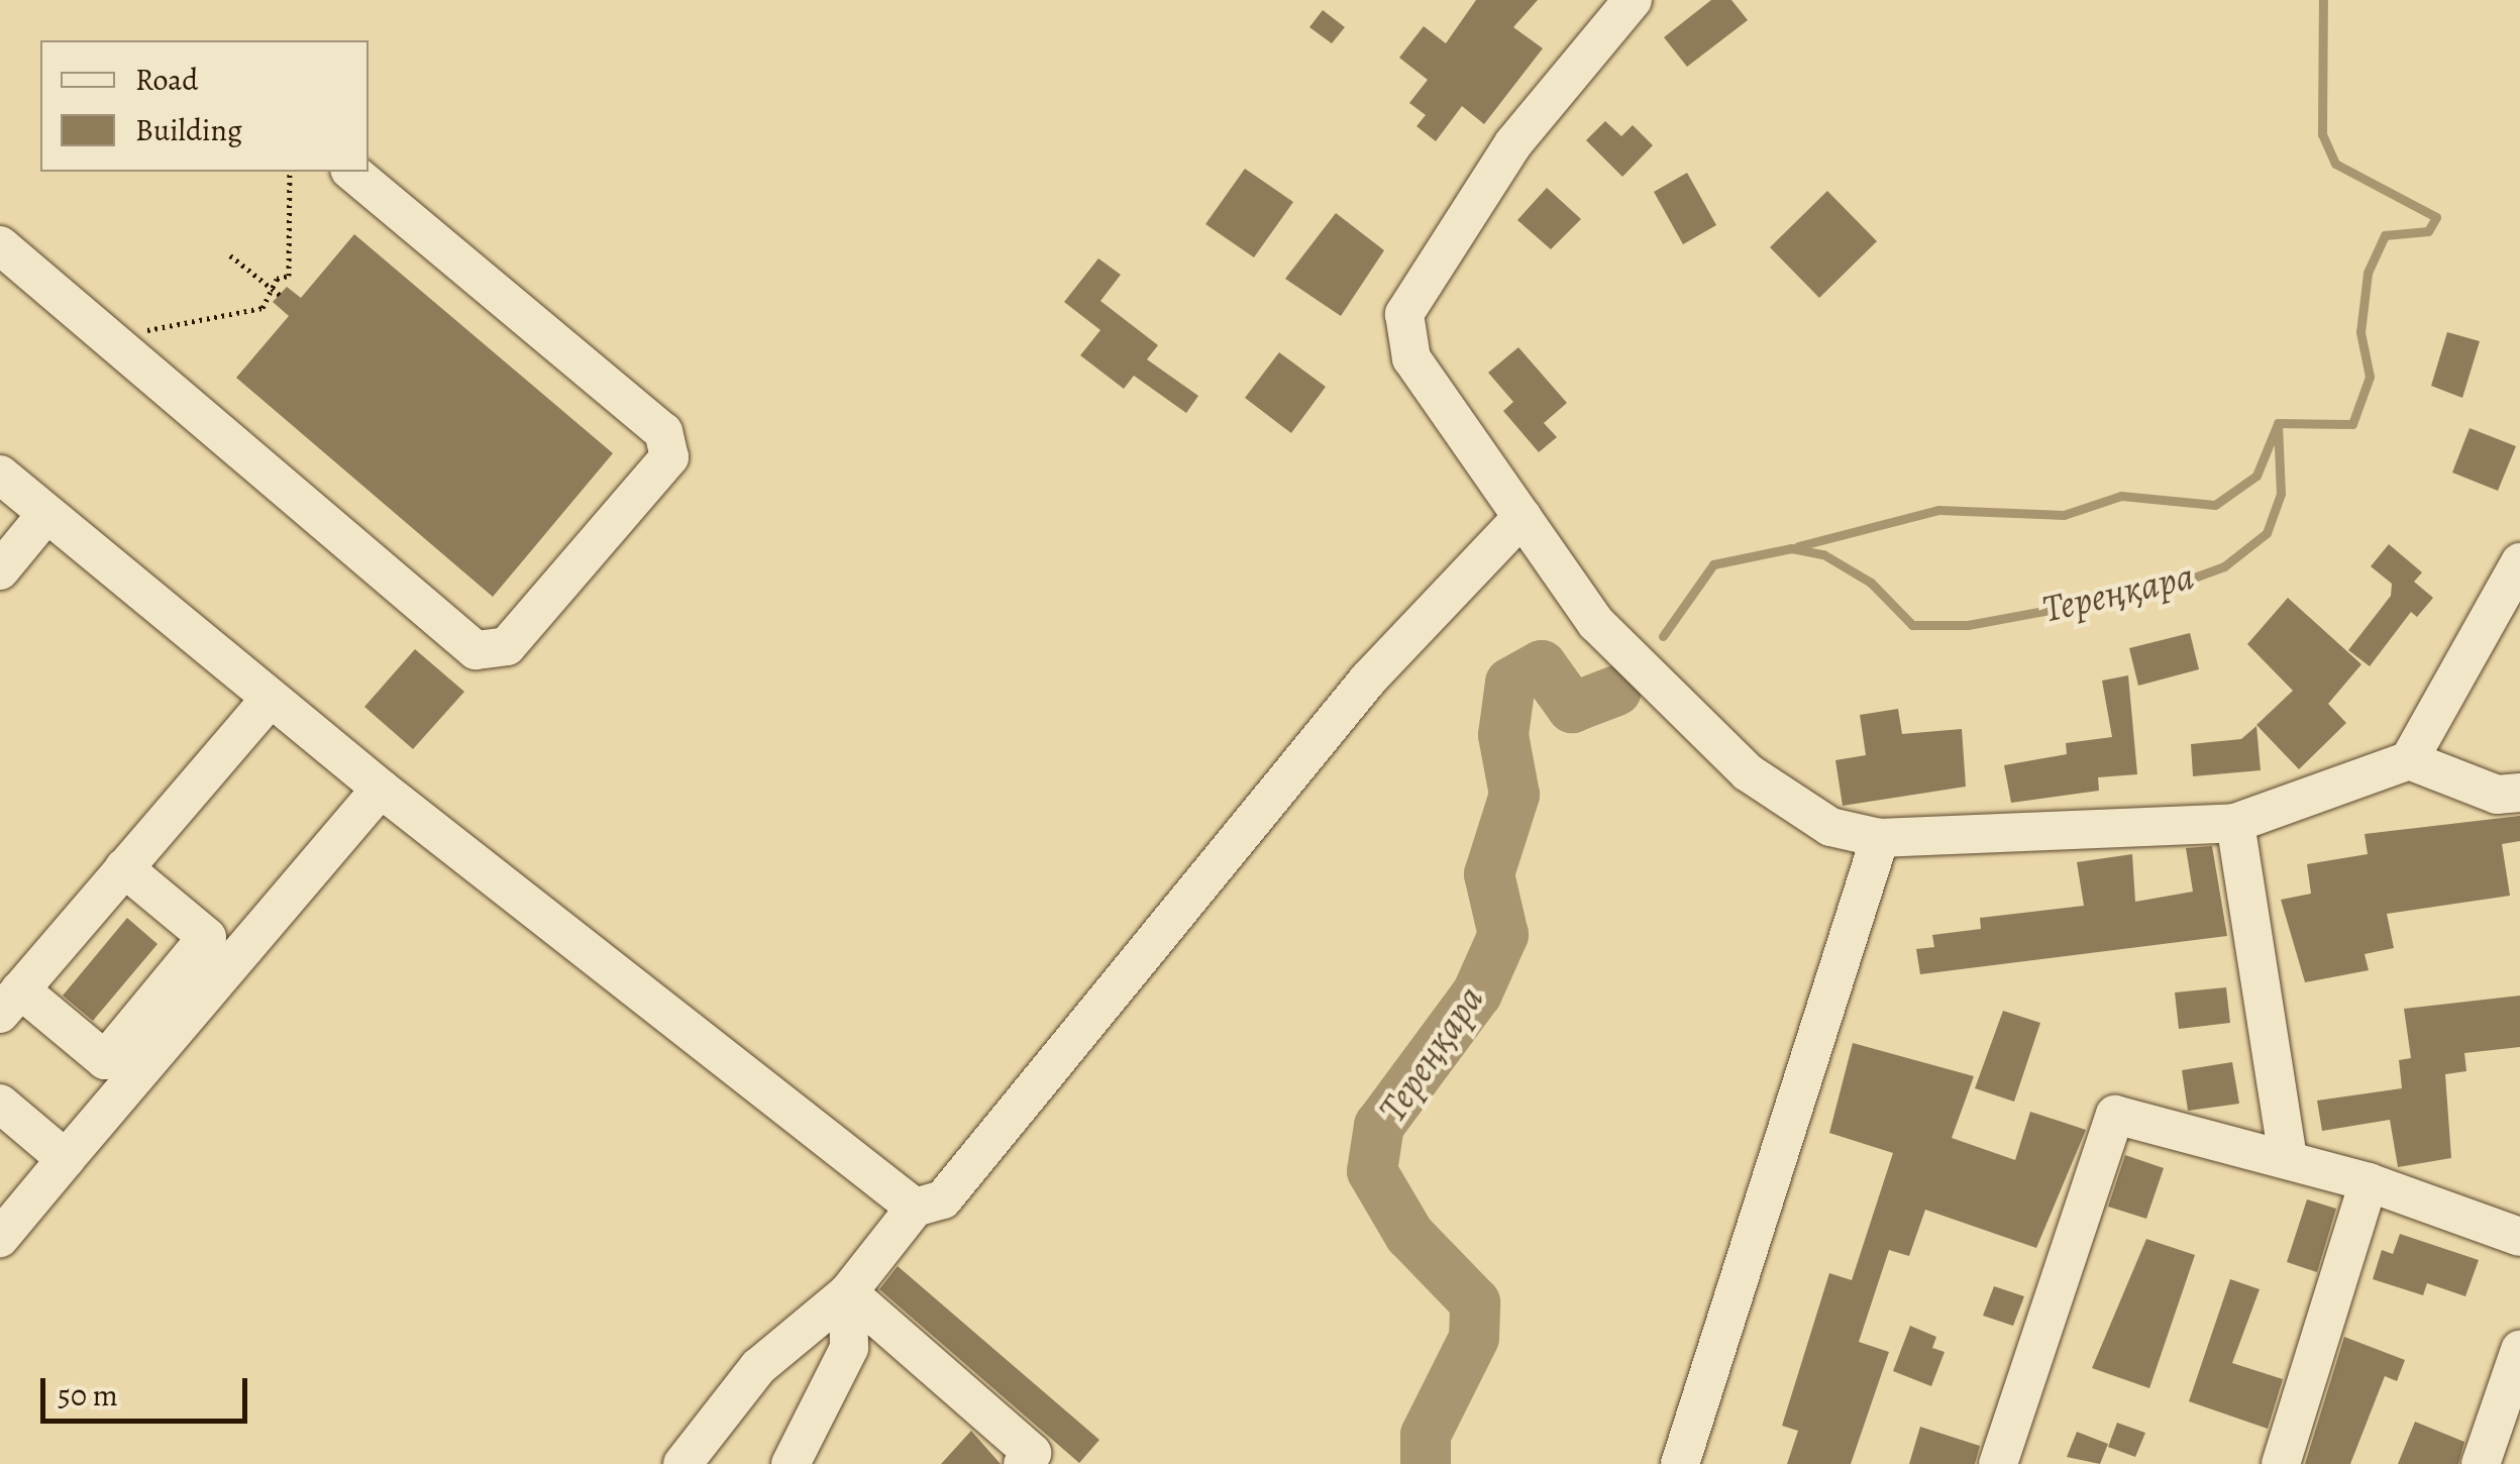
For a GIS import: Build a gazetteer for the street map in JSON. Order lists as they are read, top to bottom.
{
  "water": ["Тереңқара"],
  "legend": ["Road", "Building"],
  "scale_bar": "50 m"
}
